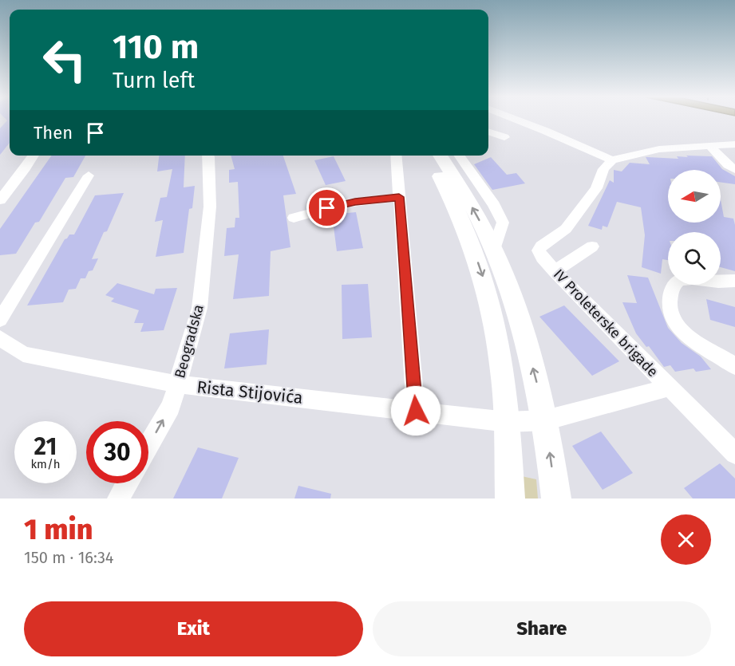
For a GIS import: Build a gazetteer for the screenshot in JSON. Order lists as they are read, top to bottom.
{
  "streets": {
    "street": ["IV Proleterske brigade", "Beogradska", "Rista Stijovića"]
  },
  "crossings": [
    ["IV Proleterske brigade", "Rista Stijovića"],
    ["Beogradska", "Rista Stijovića"]
  ],
  "north": "left",
  "page": {
    "turn": ["110 m", "Turn left"],
    "then": "Then",
    "speed": "21 km/h",
    "limit": "30",
    "heading": ["1 min", "150 m · 16:34"],
    "buttons": ["Exit", "Share"]
  }
}
